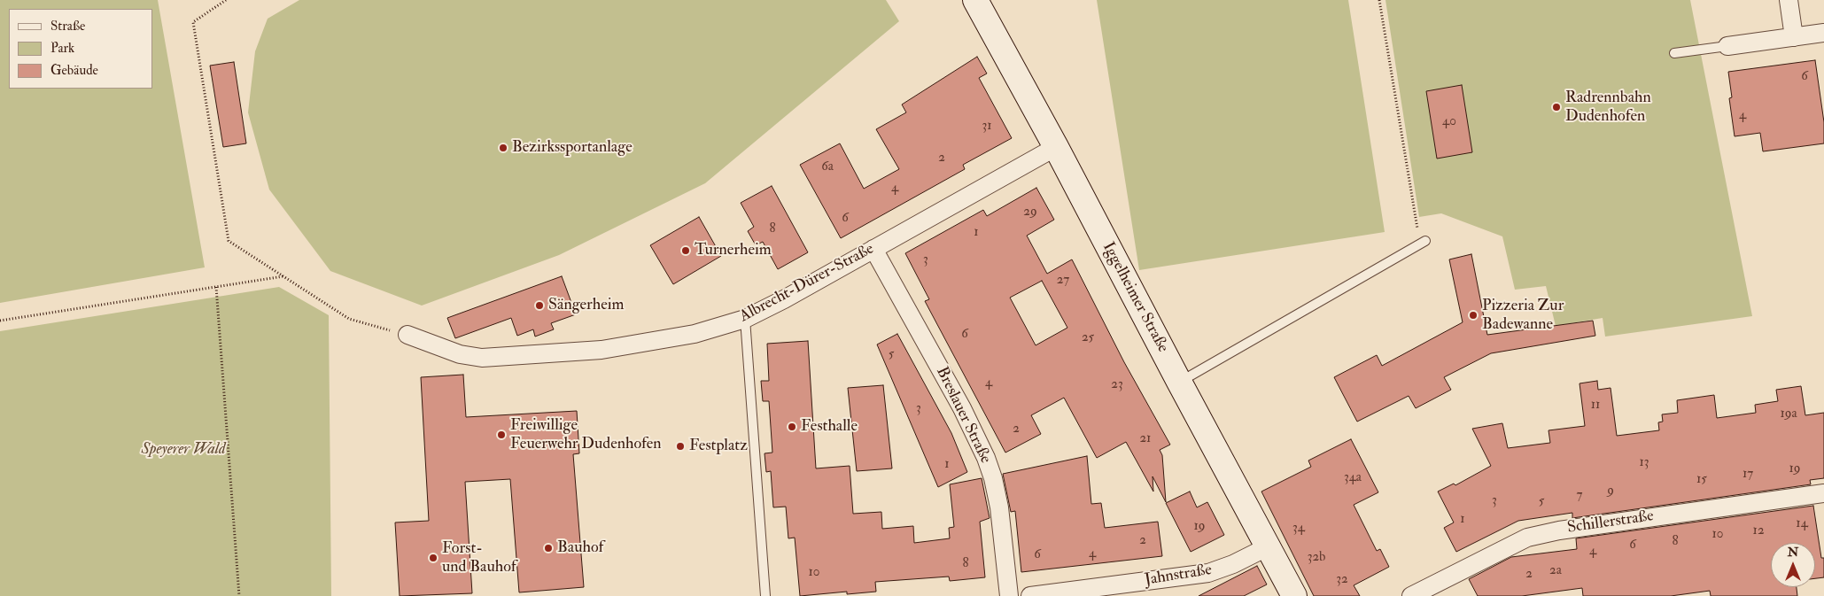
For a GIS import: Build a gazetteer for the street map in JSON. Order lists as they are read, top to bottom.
{
  "streets": {
    "street": [
      "Albrecht-Dürer-Straße",
      "Iggelheimer Straße",
      "Breslauer Straße",
      "Schillerstraße",
      "Jahnstraße"
    ]
  },
  "crossings": [
    ["Albrecht-Dürer-Straße", "Iggelheimer Straße"],
    ["Albrecht-Dürer-Straße", "Breslauer Straße"],
    ["Iggelheimer Straße", "Jahnstraße"]
  ],
  "parks": ["Speyerer Wald"],
  "places": [
    "Radrennbahn Dudenhofen",
    "Bezirkssportanlage",
    "Turnerheim",
    "Sängerheim",
    "Pizzeria Zur Badewanne",
    "Festhalle",
    "Freiwillige Feuerwehr Dudenhofen",
    "Festplatz",
    "Bauhof",
    "Forst- und Bauhof"
  ],
  "house_numbers": [
    "6",
    "4",
    "40",
    "31",
    "2",
    "6a",
    "4",
    "29",
    "6",
    "8",
    "1",
    "3",
    "27",
    "6",
    "25",
    "5",
    "4",
    "23",
    "11",
    "3",
    "19a",
    "2",
    "21",
    "13",
    "1",
    "19",
    "17",
    "34a",
    "15",
    "9",
    "7",
    "3",
    "5",
    "1",
    "14",
    "19",
    "34",
    "12",
    "10",
    "2",
    "8",
    "6",
    "4",
    "4",
    "6",
    "32b",
    "8",
    "2a",
    "10",
    "2",
    "32"
  ],
  "legend": ["Straße", "Park", "Gebäude"],
  "north": "top"
}
